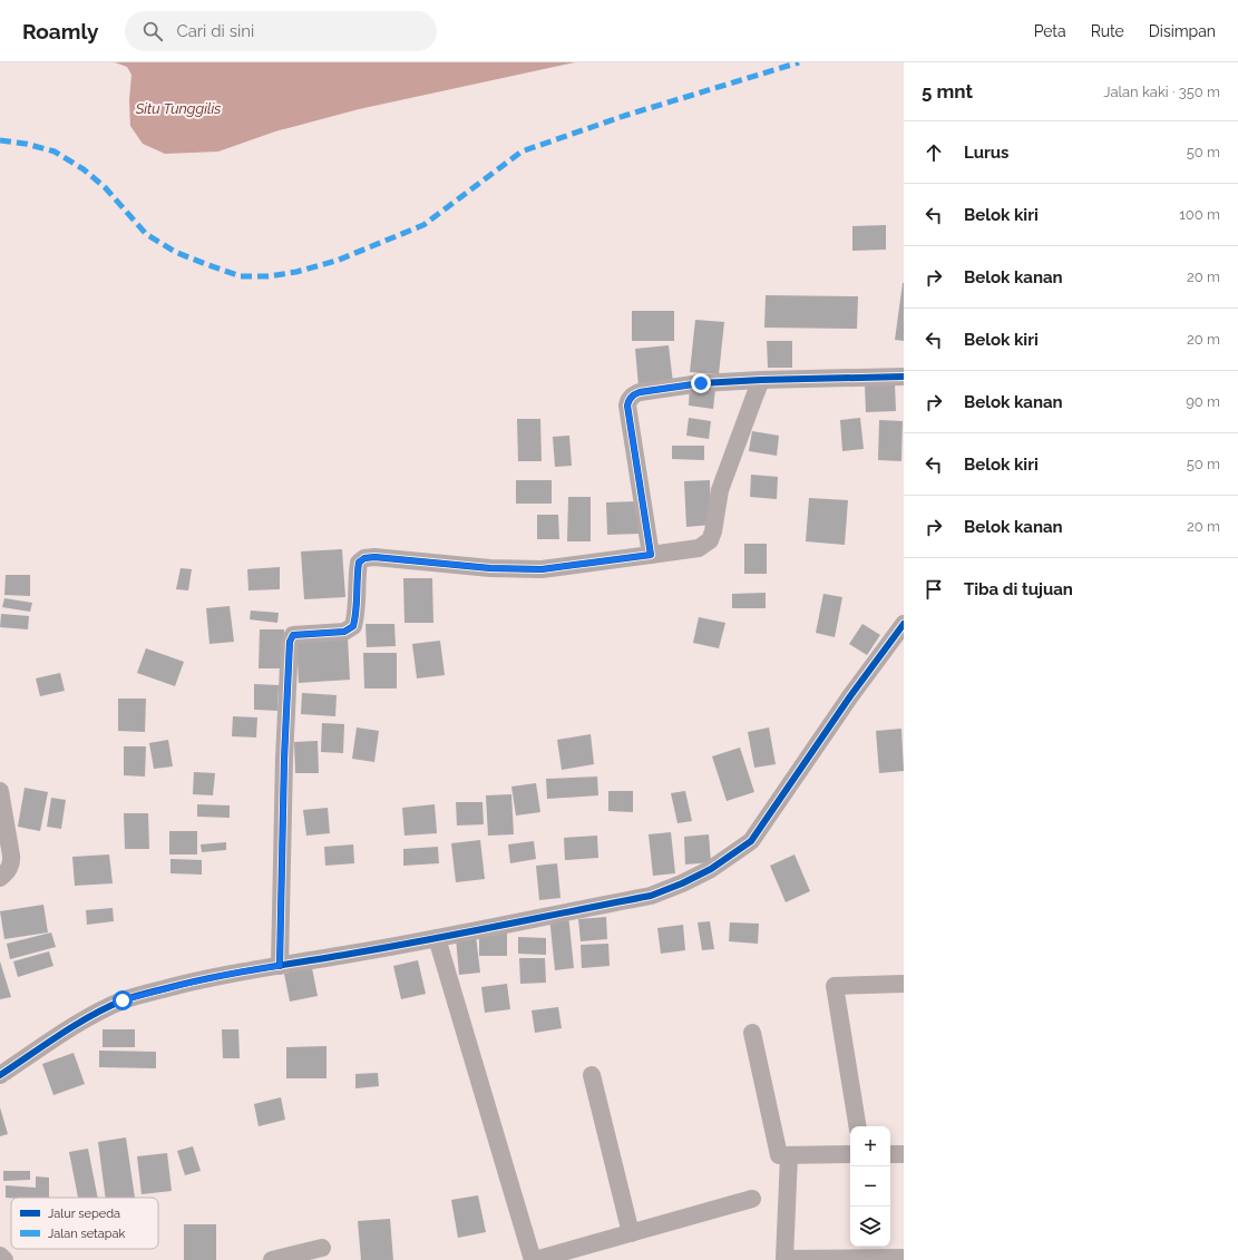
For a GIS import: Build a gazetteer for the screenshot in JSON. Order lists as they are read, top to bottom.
{
  "water": ["Situ Tunggilis"],
  "legend": ["Jalur sepeda", "Jalan setapak"],
  "page": {
    "header": "Roamly",
    "search": "Cari di sini",
    "nav": ["Peta", "Rute", "Disimpan"],
    "heading": ["5 mnt", "Jalan kaki · 350 m"],
    "list": [
      ["Lurus", "50 m"],
      ["Belok kiri", "100 m"],
      ["Belok kanan", "20 m"],
      ["Belok kiri", "20 m"],
      ["Belok kanan", "90 m"],
      ["Belok kiri", "50 m"],
      ["Belok kanan", "20 m"],
      "Tiba di tujuan"
    ],
    "map_buttons": ["+", "−"]
  }
}
